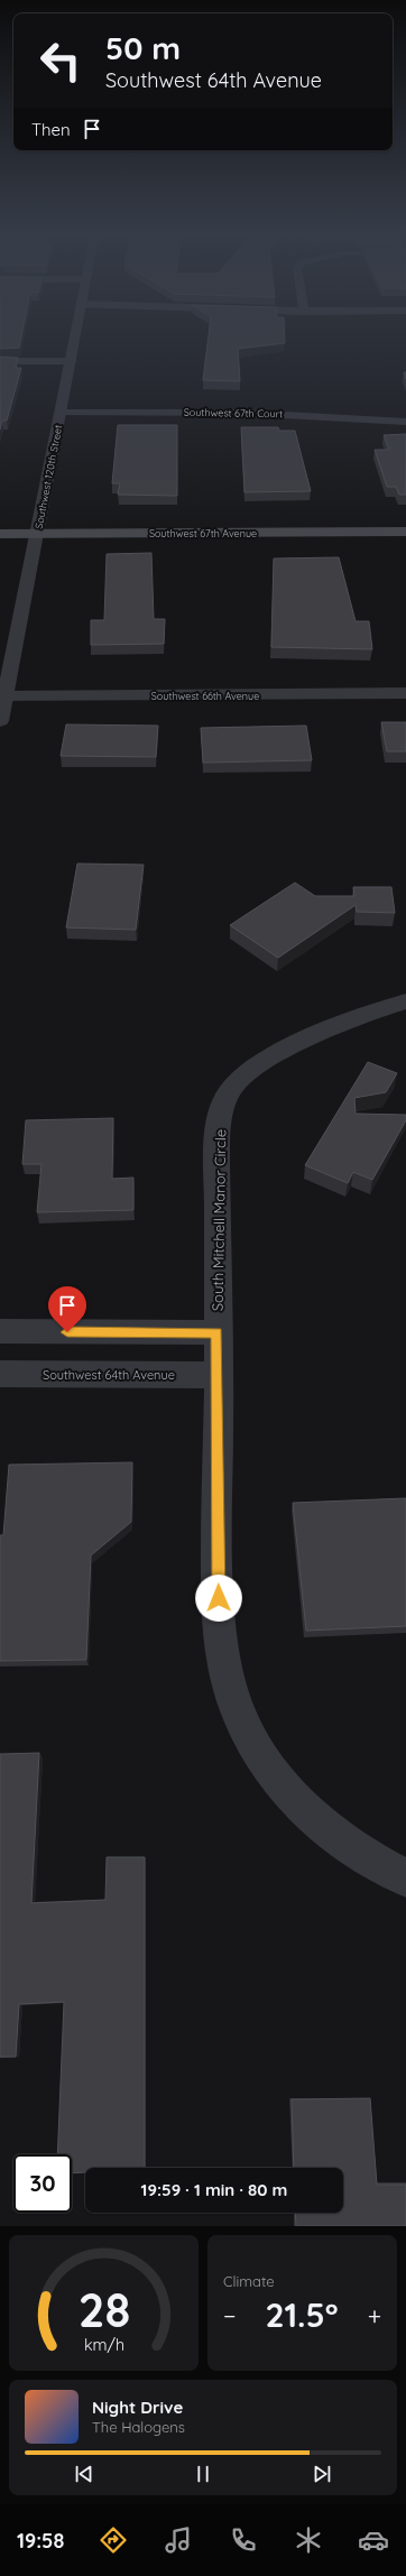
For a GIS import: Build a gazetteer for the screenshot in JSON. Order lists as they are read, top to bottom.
{
  "streets": {
    "main road": ["Southwest 67th Avenue"],
    "street": [
      "Southwest 67th Court",
      "Southwest 120th Street",
      "Southwest 66th Avenue",
      "South Mitchell Manor Circle",
      "Southwest 64th Avenue"
    ]
  },
  "crossings": [
    ["Southwest 67th Court", "Southwest 120th Street"],
    ["Southwest 120th Street", "Southwest 67th Avenue"],
    ["Southwest 120th Street", "Southwest 66th Avenue"],
    ["South Mitchell Manor Circle", "Southwest 64th Avenue"]
  ],
  "page": {
    "turn": ["50 m", "Southwest 64th Avenue"],
    "then": "Then",
    "limit": "30",
    "trip": "19:59 · 1 min · 80 m",
    "tile": "Climate",
    "heat": ["−", "21.5°", "+"],
    "song": ["Night Drive", "The Halogens"],
    "tabs": "19:58",
    "gauge": ["28", "km/h"]
  }
}
